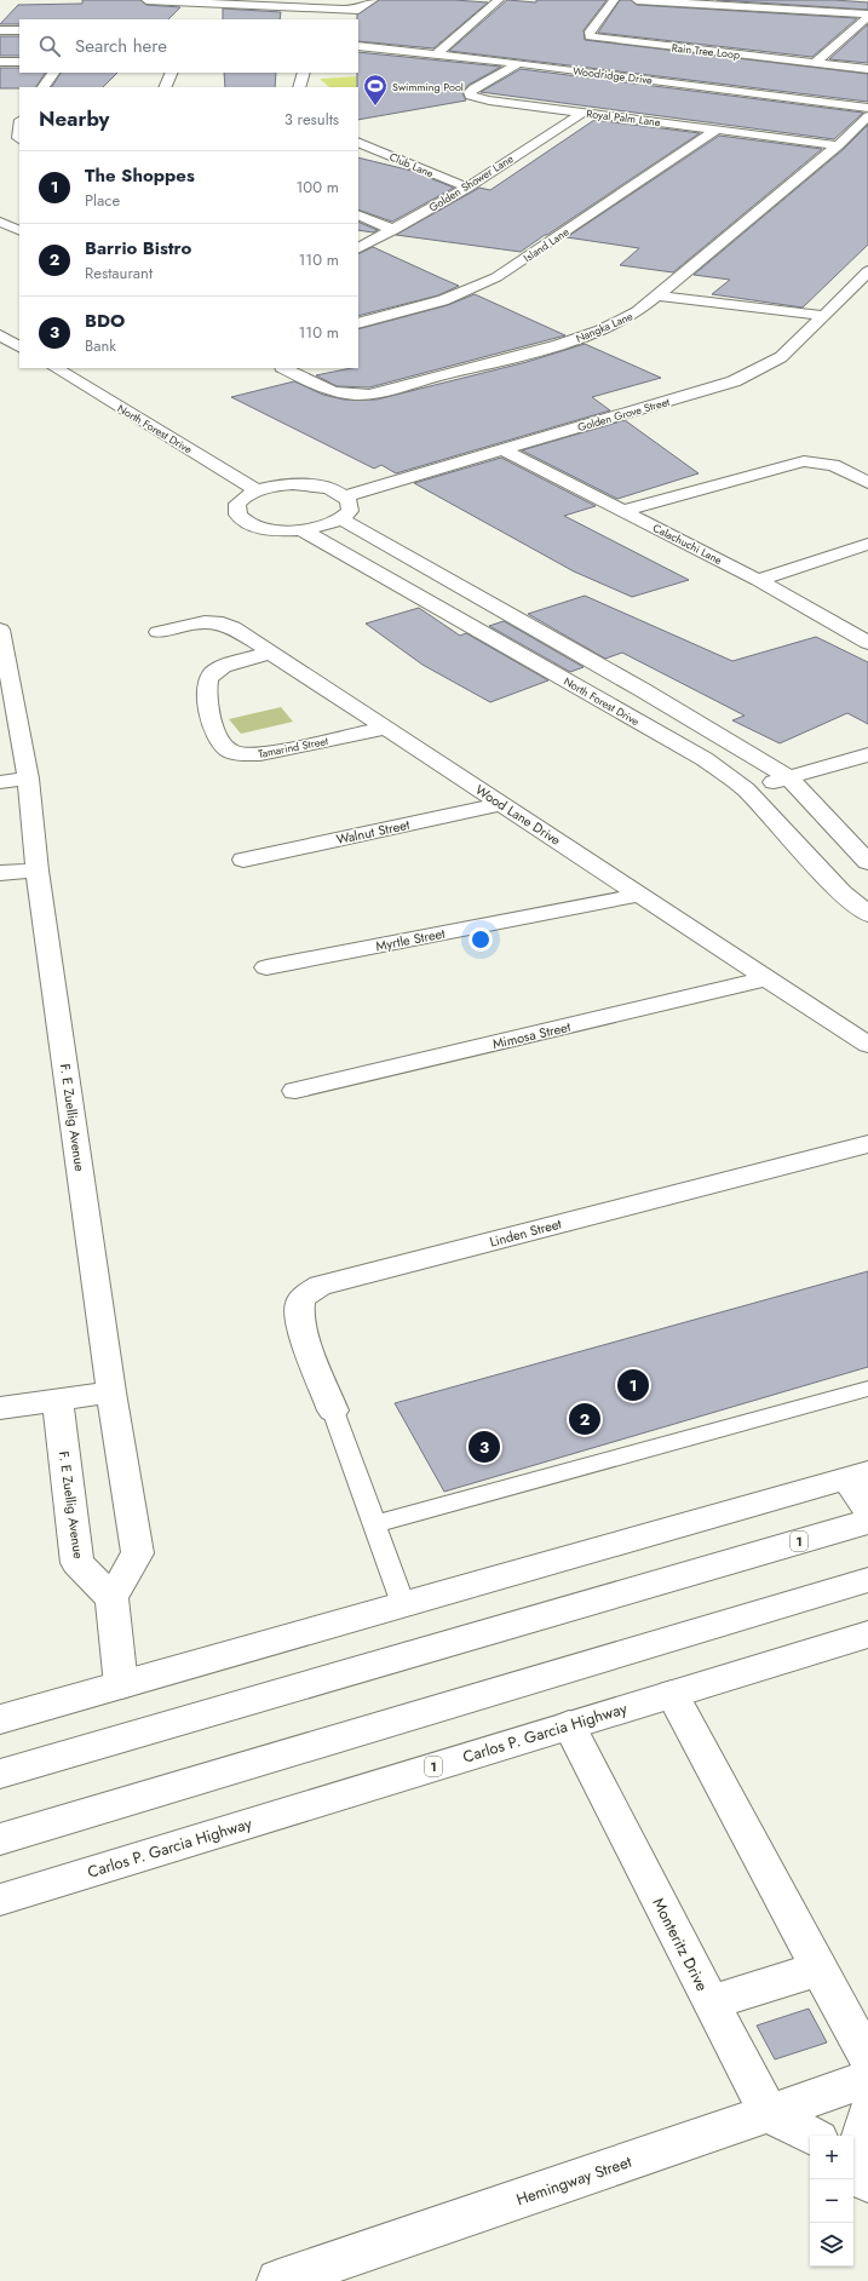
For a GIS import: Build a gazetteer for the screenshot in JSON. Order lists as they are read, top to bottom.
{
  "streets": {
    "main road": [
      "Rain Tree Loop",
      "Woodridge Drive",
      "Royal Palm Lane",
      "Club Lane",
      "Golden Shower Lane",
      "Island Lane",
      "Nangka Lane",
      "Golden Grove Street",
      "North Forest Drive",
      "Calachuchi Lane",
      "Tamarind Street",
      "Wood Lane Drive",
      "Walnut Street",
      "Myrtle Street",
      "Mimosa Street",
      "F. E Zuellig Avenue",
      "Linden Street",
      "1",
      "Carlos P. Garcia Highway",
      "Monteritz Drive",
      "Hemingway Street"
    ]
  },
  "crossings": [
    ["Woodridge Drive", "Royal Palm Lane"],
    ["Royal Palm Lane", "Golden Shower Lane"],
    ["Royal Palm Lane", "Island Lane"],
    ["Royal Palm Lane", "Nangka Lane"],
    ["Club Lane", "Golden Shower Lane"],
    ["Golden Grove Street", "Calachuchi Lane"],
    ["Tamarind Street", "Wood Lane Drive"],
    ["Wood Lane Drive", "Walnut Street"],
    ["Wood Lane Drive", "Myrtle Street"],
    ["Wood Lane Drive", "Mimosa Street"],
    ["Carlos P. Garcia Highway", "Monteritz Drive"],
    ["Monteritz Drive", "Hemingway Street"]
  ],
  "places": {
    "sports": ["Swimming Pool"]
  },
  "page": {
    "search": "Search here",
    "heading": ["Nearby", "3 results"],
    "list": [
      {
        "mark": "1",
        "name": "The Shoppes",
        "note": "Place",
        "value": "100 m"
      },
      {
        "mark": "2",
        "name": "Barrio Bistro",
        "note": "Restaurant",
        "value": "110 m"
      },
      {
        "mark": "3",
        "name": "BDO",
        "note": "Bank",
        "value": "110 m"
      }
    ],
    "pins": ["1", "2", "3"],
    "map_buttons": ["+", "−"]
  }
}
